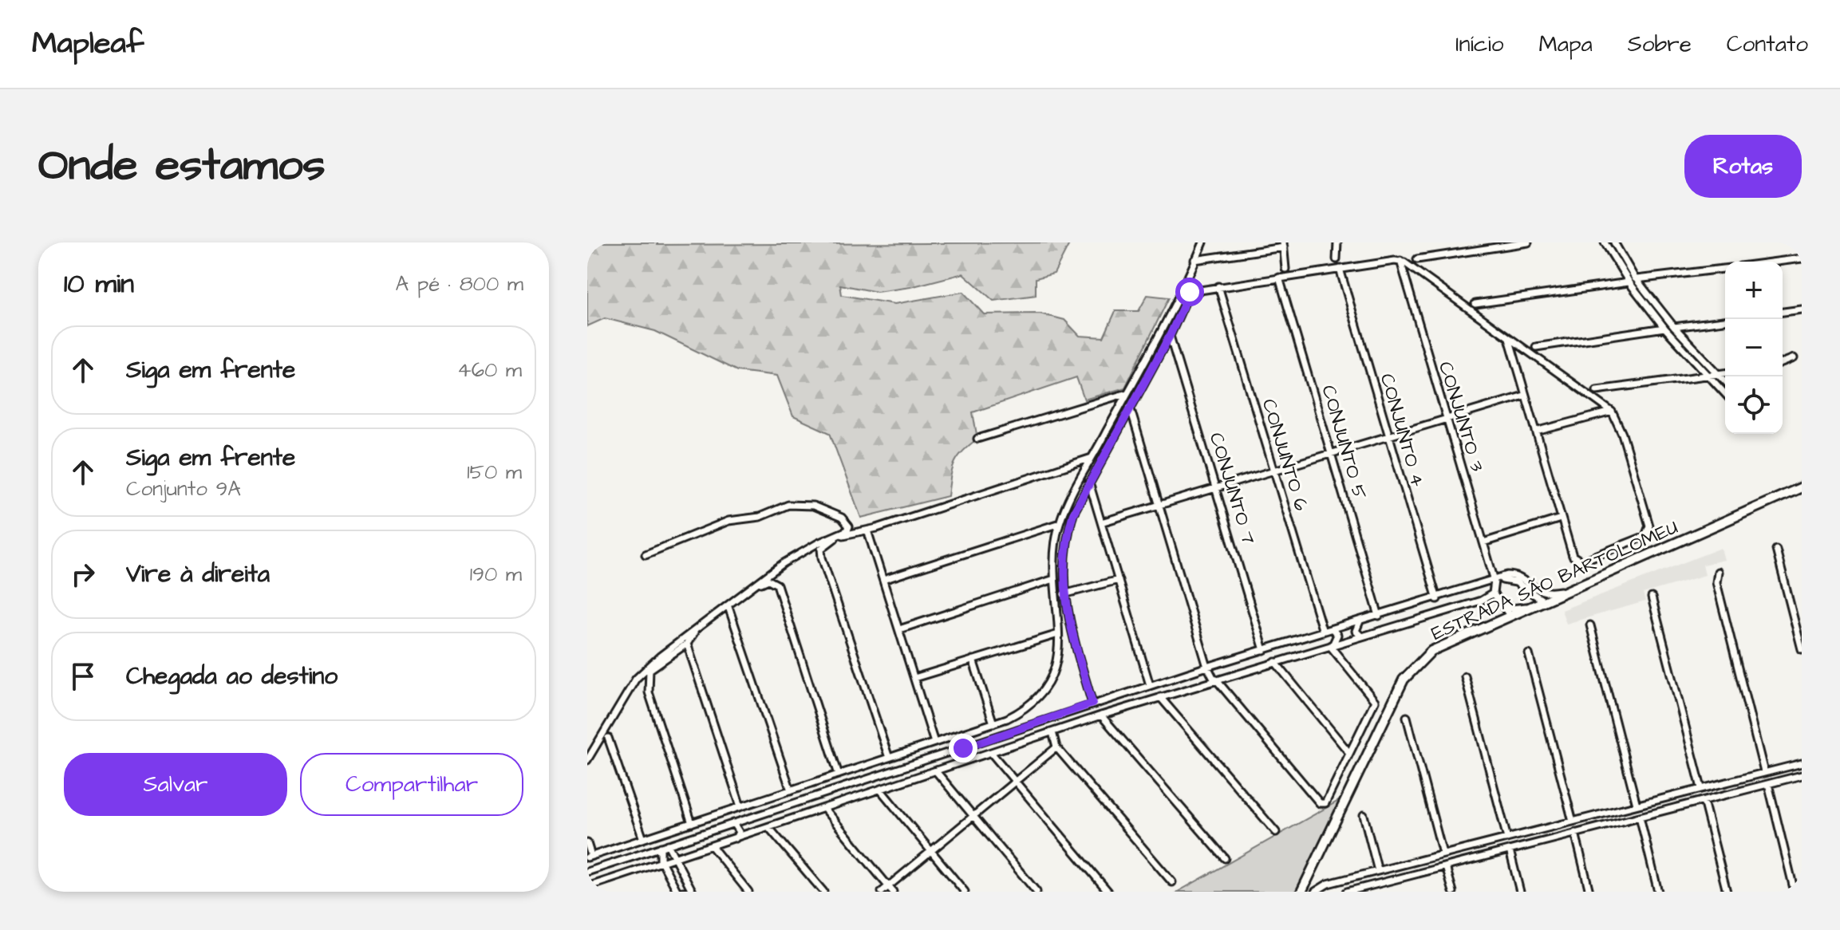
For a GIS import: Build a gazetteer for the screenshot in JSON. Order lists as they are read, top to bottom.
{
  "streets": {
    "street": [
      "CONJUNTO 3",
      "CONJUNTO 4",
      "CONJUNTO 5",
      "CONJUNTO 6",
      "CONJUNTO 7",
      "ESTRADA SÃO BARTOLOMEU"
    ]
  },
  "page": {
    "header": "Mapleaf",
    "nav": [
      "Início",
      "Mapa",
      "Sobre",
      "Contato"
    ],
    "title": "Onde estamos",
    "buttons": [
      "Rotas",
      ["Salvar", "Compartilhar"]
    ],
    "heading": ["10 min", "A pé · 800 m"],
    "map_buttons": ["+", "−"],
    "list": [
      ["Siga em frente", "460 m"],
      ["Siga em frente", "Conjunto 9A", "150 m"],
      ["Vire à direita", "190 m"],
      "Chegada ao destino"
    ]
  }
}
